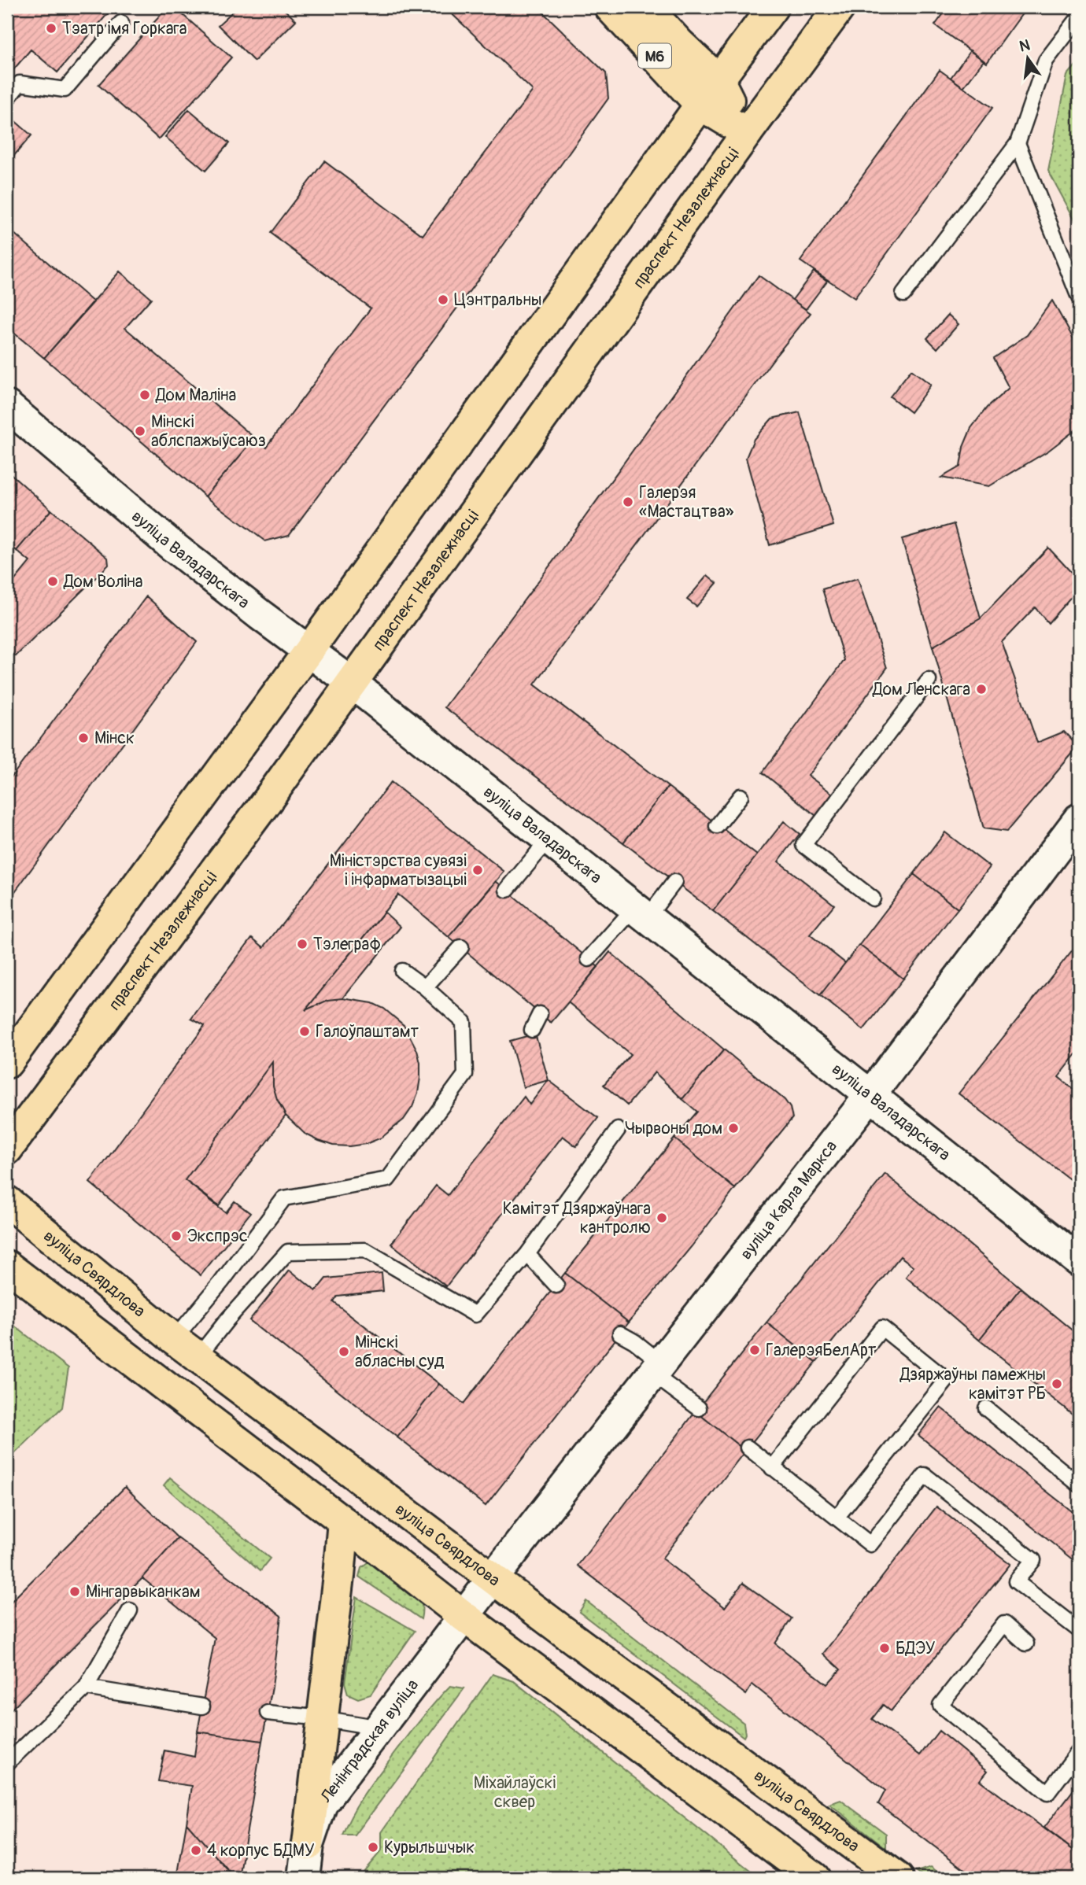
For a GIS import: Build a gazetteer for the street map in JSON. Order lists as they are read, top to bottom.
{
  "streets": {
    "main road": [
      "М6",
      "праспект Незалежнасці",
      "вуліца Валадарскага",
      "вуліца Карла Маркса",
      "вуліца Свярдлова",
      "Ленінградская вуліца"
    ]
  },
  "crossings": [
    ["М6", "праспект Незалежнасці"],
    ["праспект Незалежнасці", "вуліца Валадарскага"],
    ["вуліца Валадарскага", "вуліца Карла Маркса"],
    ["вуліца Карла Маркса", "вуліца Свярдлова"],
    ["вуліца Карла Маркса", "Ленінградская вуліца"],
    ["вуліца Свярдлова", "Ленінградская вуліца"]
  ],
  "parks": ["Міхайлаўскі сквер"],
  "places": [
    "Тэатр імя Горкага",
    "Цэнтральны",
    "Дом Маліна",
    "Мінскі аблспажыўсаюз",
    "Галерэя «Мастацтва»",
    "Дом Воліна",
    "Дом Ленскага",
    "Мінск",
    "Міністэрства сувязі і інфарматызацыі",
    "Тэлеграф",
    "Галоўпаштамт",
    "Чырвоны дом",
    "Камітэт Дзяржаўнага кантролю",
    "Экспрэс",
    "ГалерэяБелАрт",
    "Мінскі абласны суд",
    "Дзяржаўны памежны камітэт РБ",
    "Мінгарвыканкам",
    "БДЭУ",
    "Курыльшчык",
    "4 корпус БДМУ"
  ],
  "north": "top"
}
